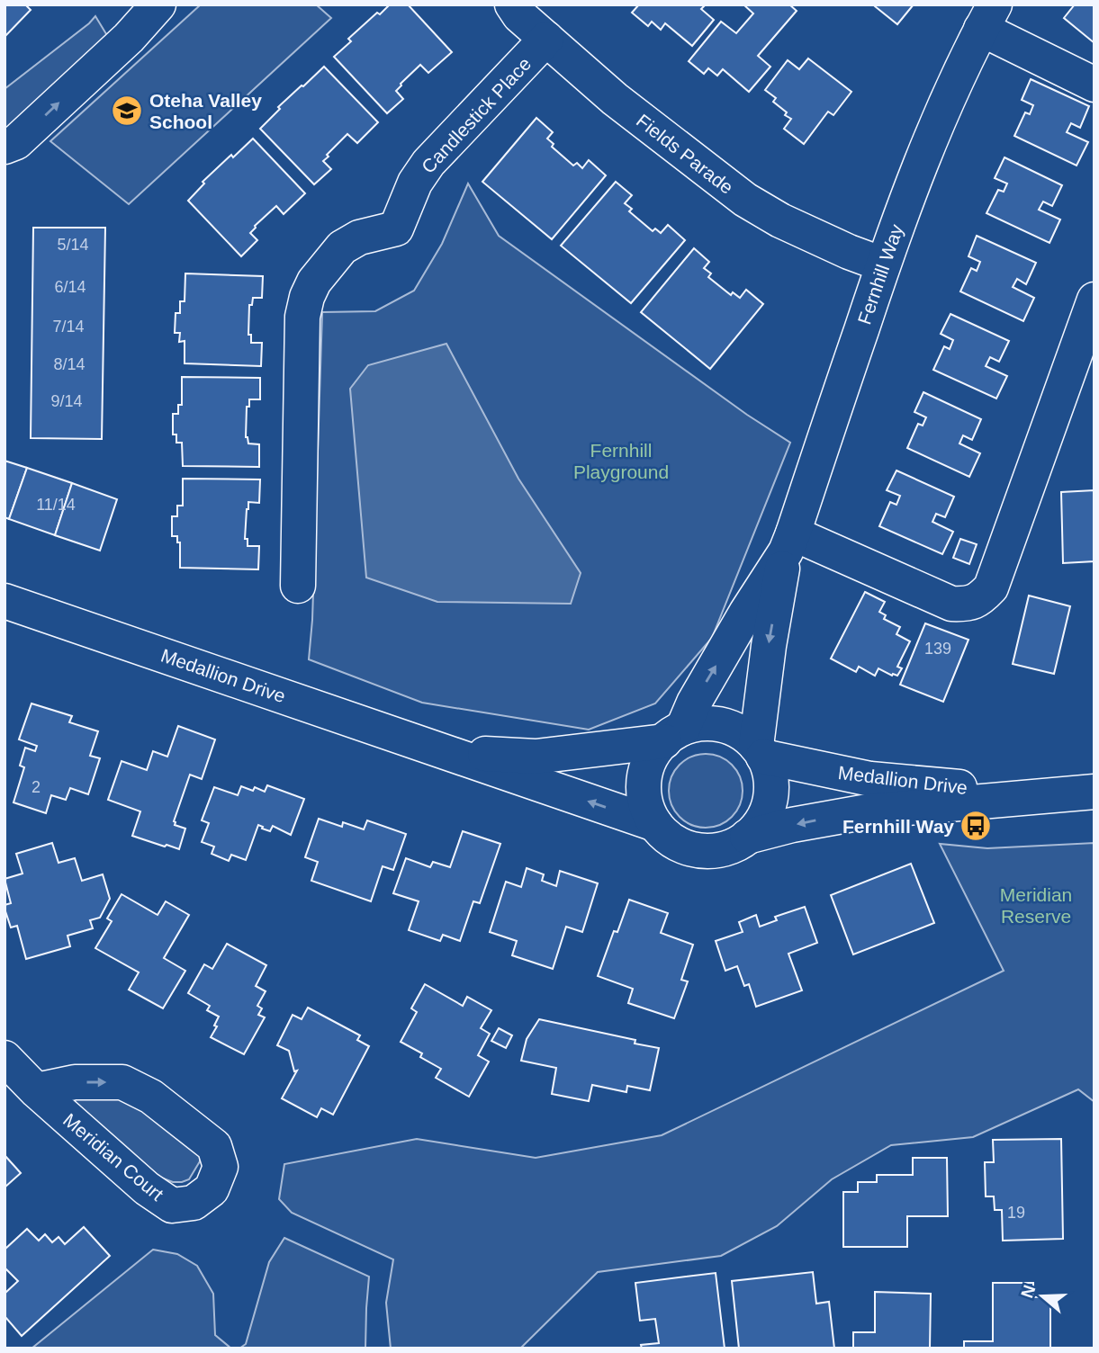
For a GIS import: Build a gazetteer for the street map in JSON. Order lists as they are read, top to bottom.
{
  "streets": {
    "street": [
      "Candlestick Place",
      "Fields Parade",
      "Fernhill Way",
      "Medallion Drive",
      "Meridian Court"
    ]
  },
  "crossings": [
    ["Candlestick Place", "Fields Parade"],
    ["Fields Parade", "Fernhill Way"],
    ["Fernhill Way", "Medallion Drive"]
  ],
  "parks": ["Fernhill Playground", "Meridian Reserve"],
  "places": {
    "school or university": ["Oteha Valley School"],
    "bus stop": ["Fernhill Way"]
  },
  "house_numbers": [
    "5/14",
    "6/14",
    "7/14",
    "8/14",
    "9/14",
    "11/14",
    "139",
    "2",
    "19"
  ],
  "north": "left"
}
